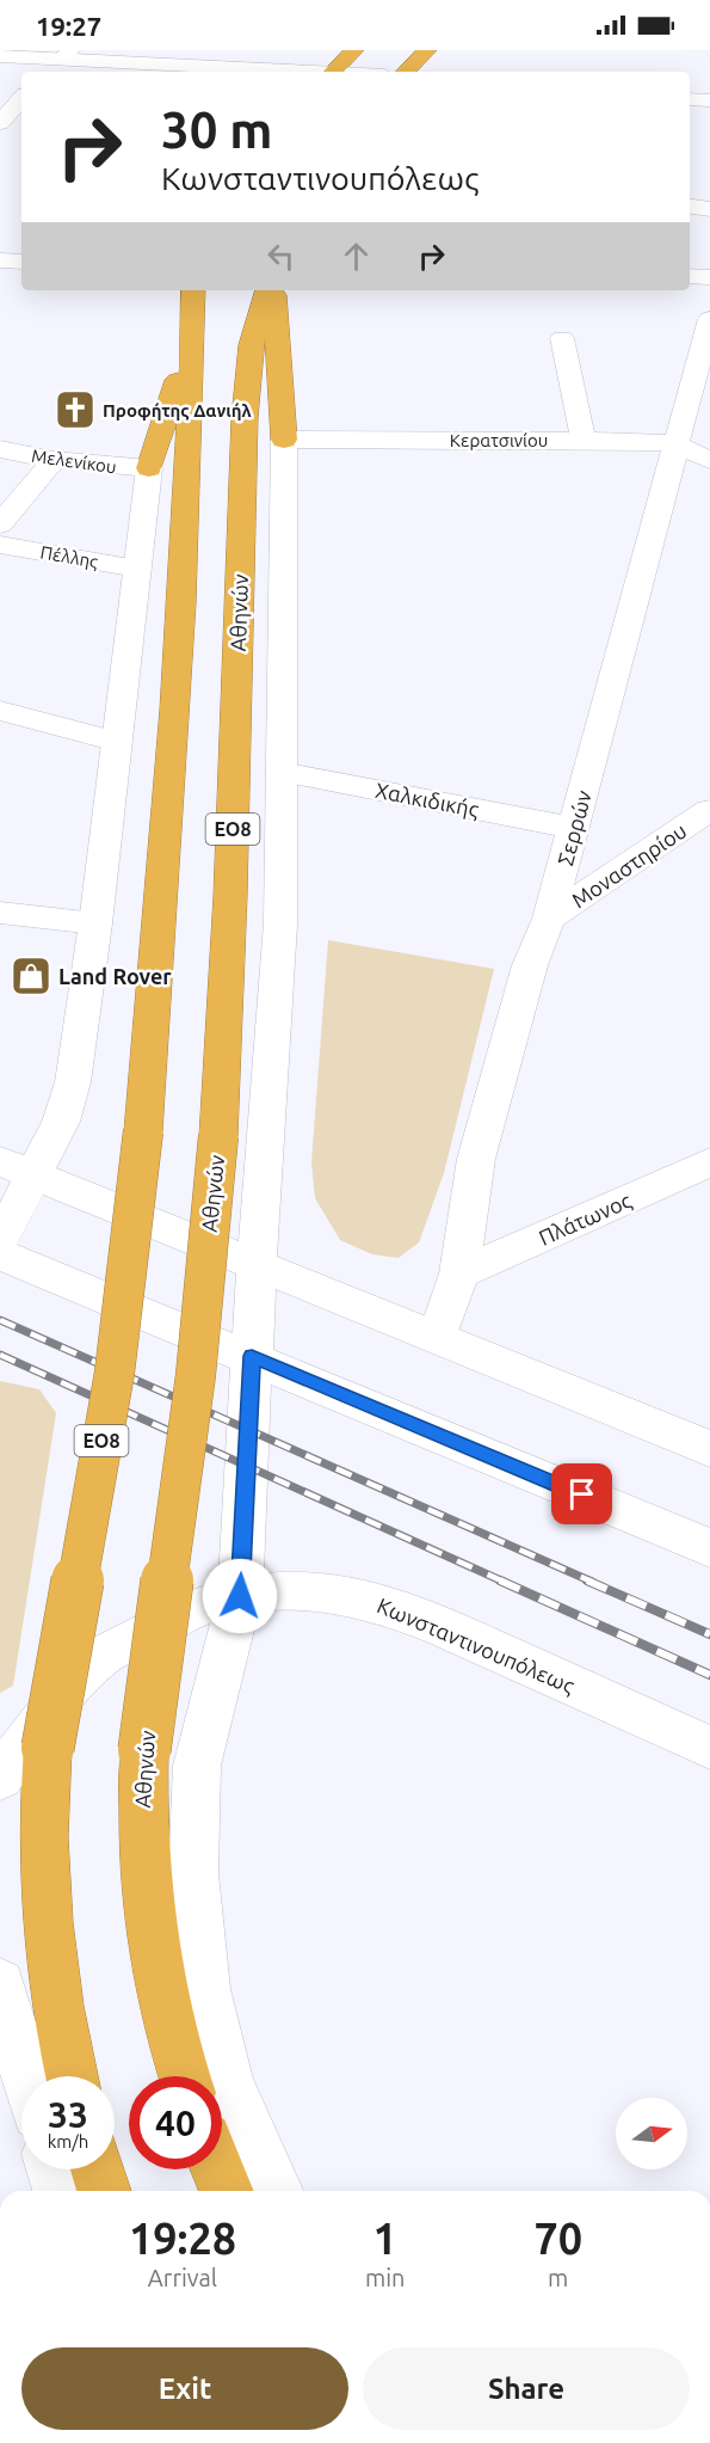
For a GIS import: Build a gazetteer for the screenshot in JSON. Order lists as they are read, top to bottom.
{
  "streets": {
    "highway": ["Αθηνών", "ΕΟ8"],
    "street": [
      "Κερατσινίου",
      "Μελενίκου",
      "Πέλλης",
      "Χαλκιδικής",
      "Σερρών",
      "Μοναστηρίου",
      "Πλάτωνος",
      "Κωνσταντινουπόλεως"
    ]
  },
  "crossings": [
    ["Κερατσινίου", "Αθηνών"],
    ["Κερατσινίου", "Σερρών"],
    ["Αθηνών", "Χαλκιδικής"],
    ["Αθηνών", "Κωνσταντινουπόλεως"],
    ["Χαλκιδικής", "Σερρών"],
    ["Σερρών", "Μοναστηρίου"],
    ["Σερρών", "Πλάτωνος"]
  ],
  "places": {
    "church": ["Προφήτης Δανιήλ"],
    "shop": ["Land Rover"]
  },
  "north": "right",
  "page": {
    "status": "19:27",
    "turn": ["30 m", "Κωνσταντινουπόλεως"],
    "speed": "33 km/h",
    "limit": "40",
    "eta": [
      "19:28",
      "Arrival",
      "1",
      "min",
      "70",
      "m"
    ],
    "buttons": ["Exit", "Share"]
  }
}
